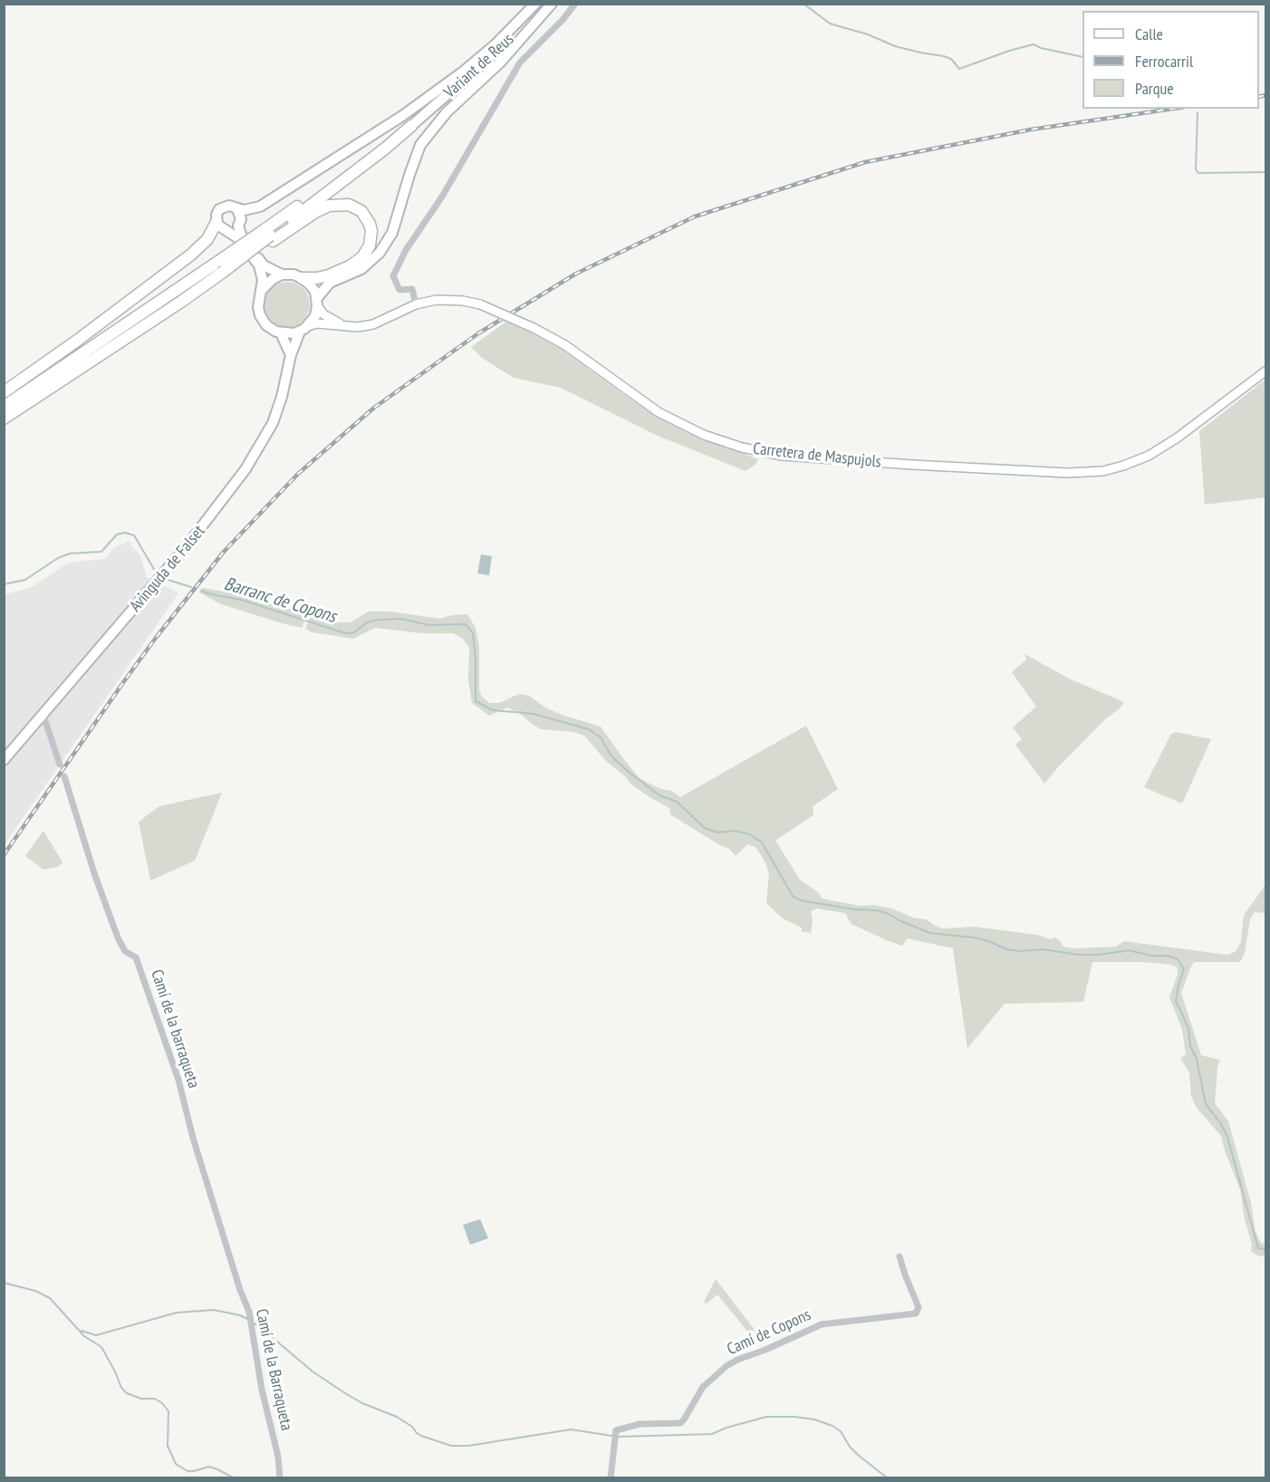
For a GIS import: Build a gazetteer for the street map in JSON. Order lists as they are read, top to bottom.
{
  "streets": {
    "main road": ["Variant de Reus", "Avinguda de Falset"],
    "street": [
      "Carretera de Maspujols",
      "Camí de la barraqueta",
      "Camí de Copons",
      "Camí de la Barraqueta"
    ]
  },
  "crossings": [
    ["Carretera de Maspujols", "Avinguda de Falset"],
    ["Camí de la barraqueta", "Camí de la Barraqueta"]
  ],
  "water": ["Barranc de Copons"],
  "legend": ["Calle", "Ferrocarril", "Parque"]
}
